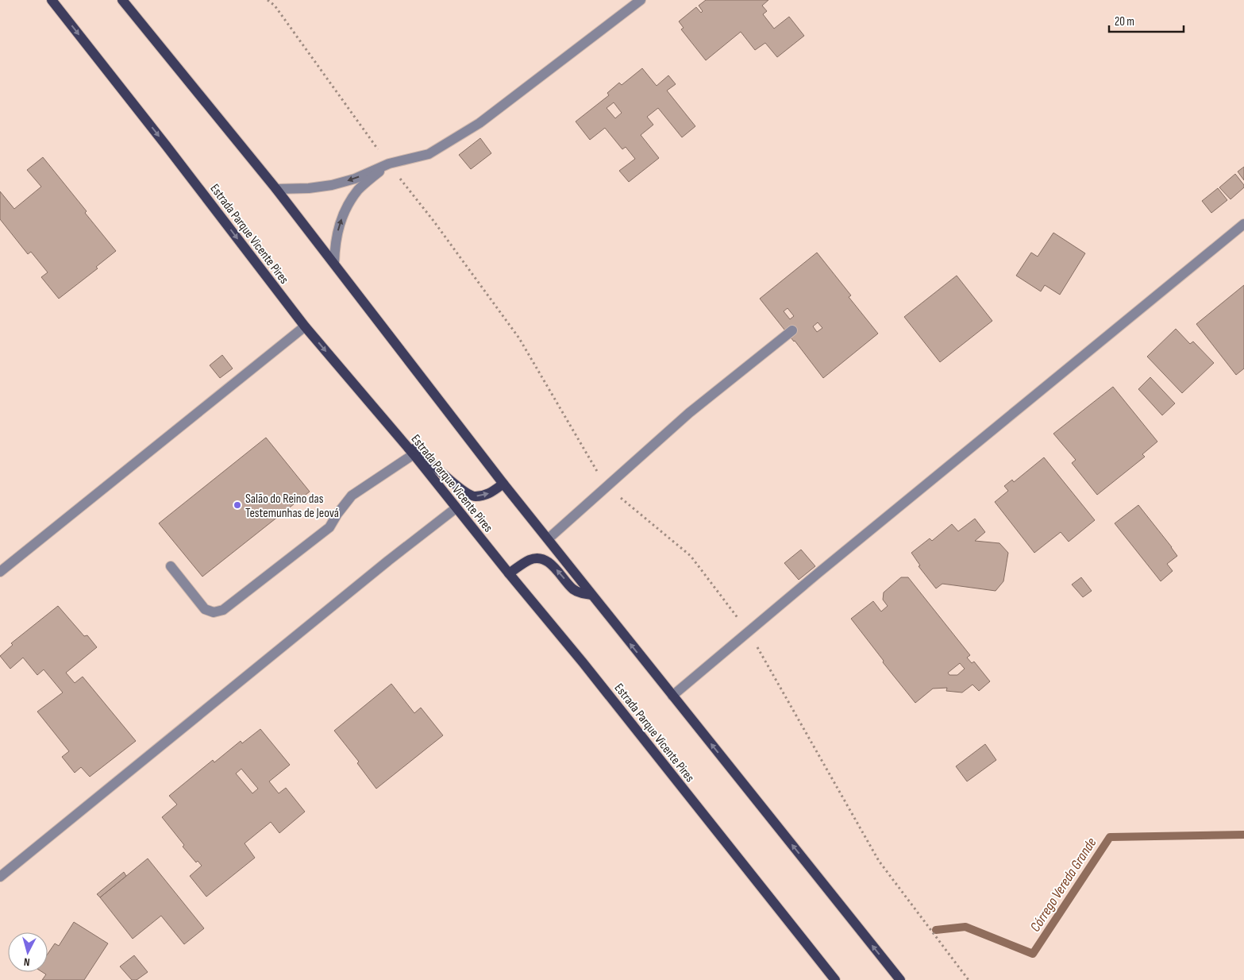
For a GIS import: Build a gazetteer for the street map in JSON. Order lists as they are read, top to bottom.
{
  "streets": {
    "main road": ["Estrada Parque Vicente Pires"]
  },
  "water": ["Córrego Vereda Grande"],
  "places": ["Salão do Reino das Testemunhas de Jeová"],
  "scale_bar": "20 m",
  "north": "bottom"
}
